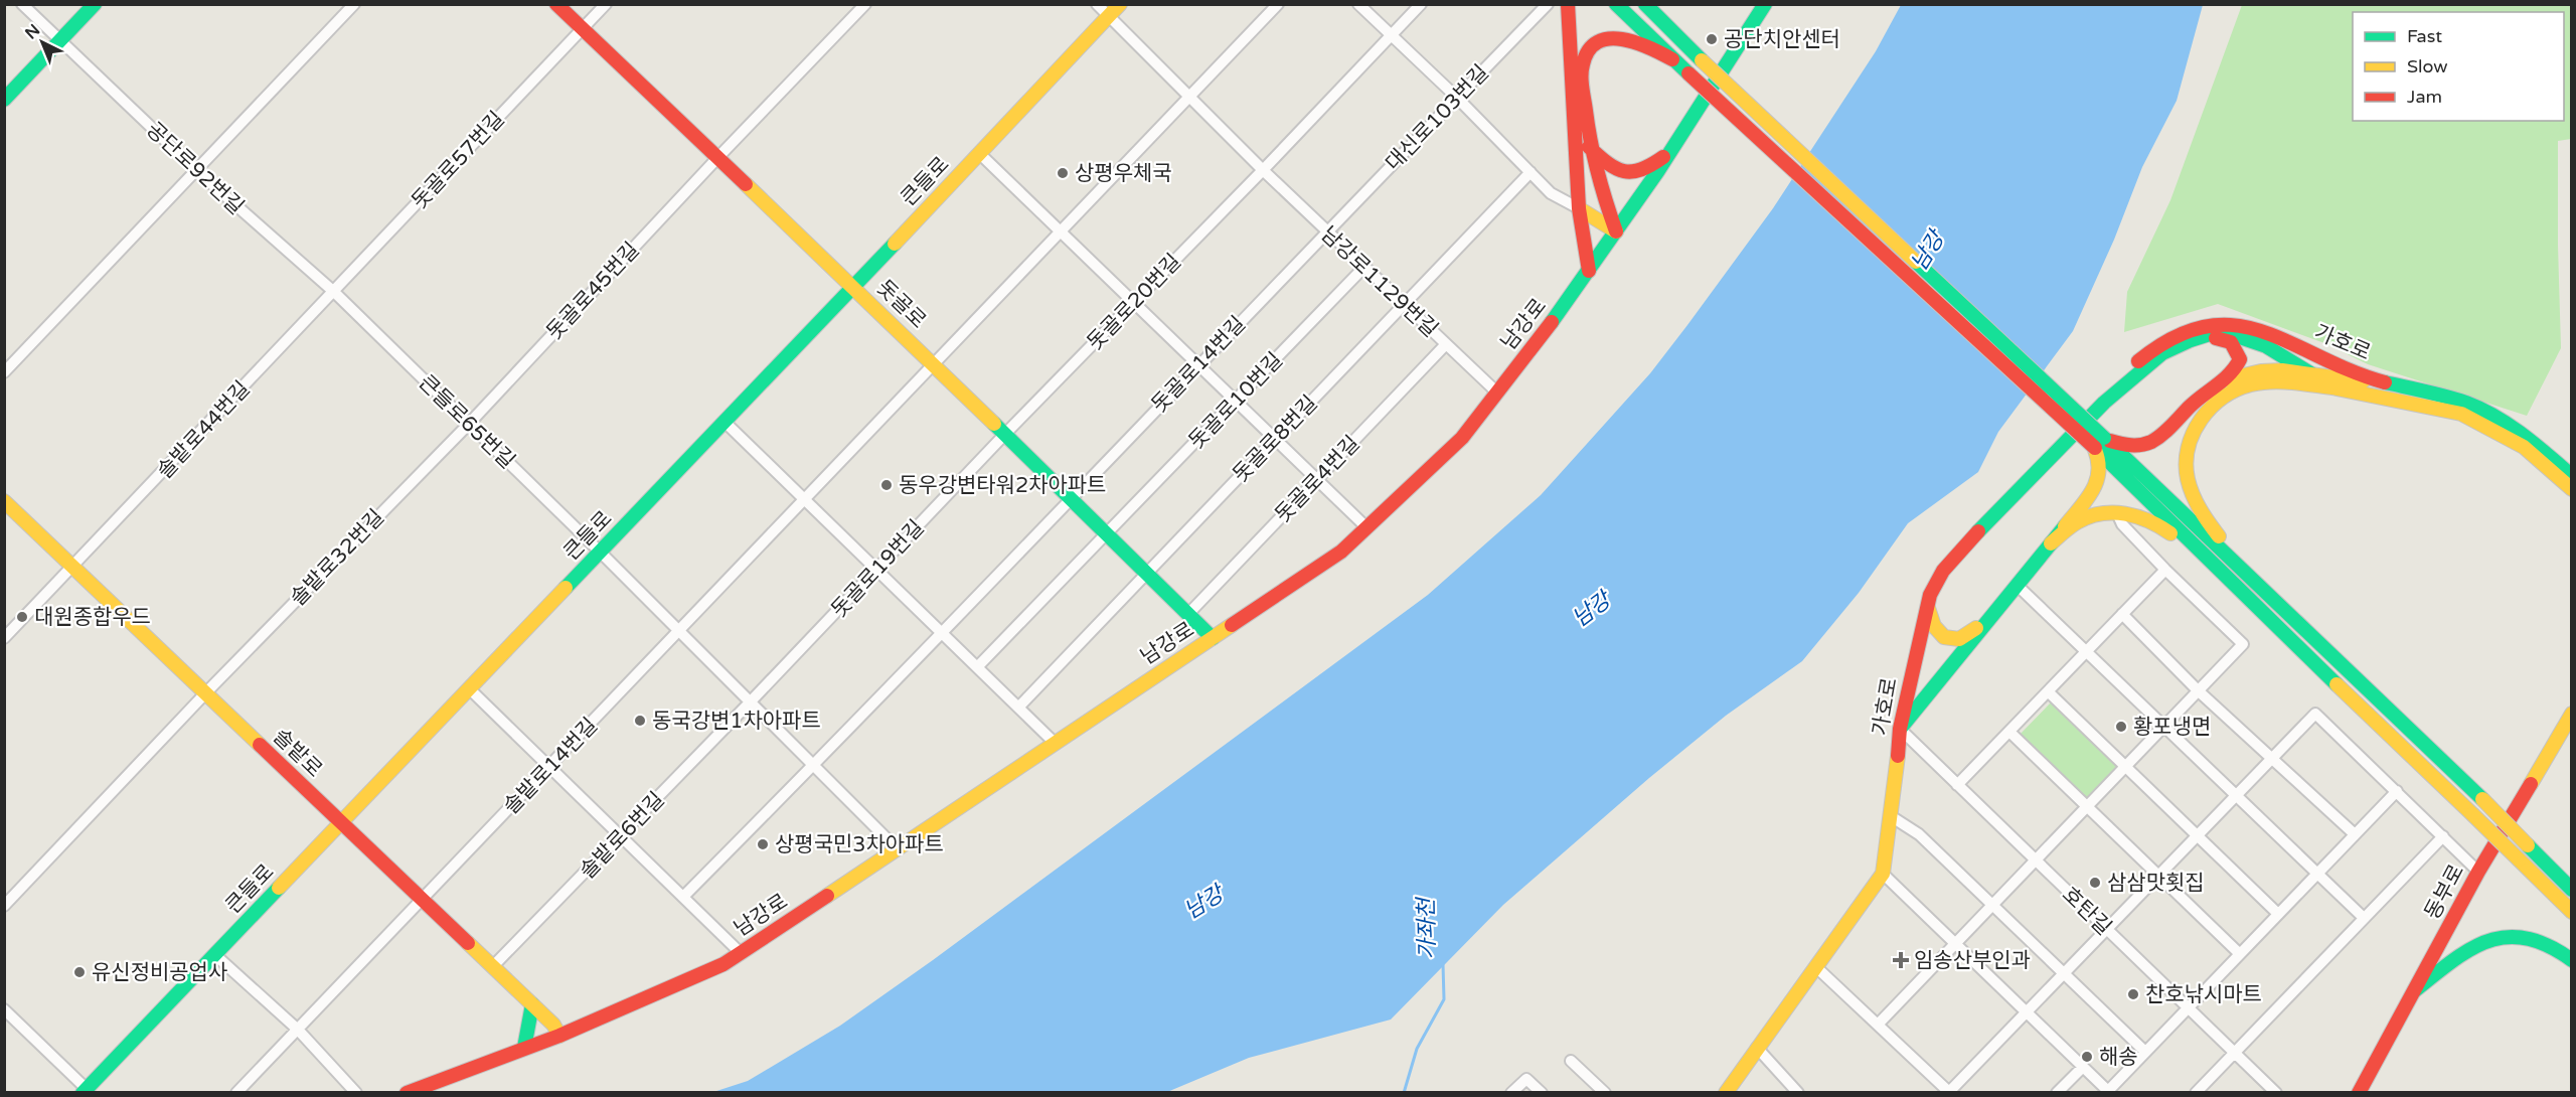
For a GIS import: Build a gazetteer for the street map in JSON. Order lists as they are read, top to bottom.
{
  "streets": {
    "main road": [
      "큰들로",
      "돗골로",
      "남강로",
      "가호로",
      "솔밭로",
      "동부로"
    ],
    "street": [
      "대신로103번길",
      "돗골로57번길",
      "공단로92번길",
      "남강로1129번길",
      "돗골로45번길",
      "돗골로20번길",
      "돗골로14번길",
      "돗골로10번길",
      "큰들로65번길",
      "솔밭로44번길",
      "돗골로8번길",
      "돗골로4번길",
      "솔밭로32번길",
      "돗골로19번길",
      "솔밭로14번길",
      "솔밭로6번길",
      "호탄길"
    ]
  },
  "crossings": [
    ["대신로103번길", "남강로1129번길"],
    ["대신로103번길", "돗골로14번길"],
    ["돗골로57번길", "공단로92번길"],
    ["돗골로57번길", "돗골로"],
    ["돗골로57번길", "큰들로65번길"],
    ["돗골로57번길", "솔밭로44번길"],
    ["공단로92번길", "큰들로65번길"],
    ["공단로92번길", "솔밭로44번길"],
    ["큰들로", "남강로1129번길"],
    ["큰들로", "돗골로"],
    ["큰들로", "큰들로65번길"],
    ["큰들로", "솔밭로"],
    ["남강로1129번길", "돗골로20번길"],
    ["남강로1129번길", "남강로"],
    ["남강로1129번길", "돗골로14번길"],
    ["남강로1129번길", "돗골로10번길"],
    ["남강로1129번길", "돗골로8번길"],
    ["남강로1129번길", "돗골로4번길"],
    ["남강로1129번길", "솔밭로14번길"],
    ["돗골로45번길", "돗골로"],
    ["돗골로45번길", "큰들로65번길"],
    ["돗골로45번길", "솔밭로32번길"],
    ["돗골로20번길", "돗골로"],
    ["돗골로20번길", "돗골로19번길"],
    ["돗골로", "남강로"],
    ["돗골로", "돗골로14번길"],
    ["돗골로", "돗골로10번길"],
    ["돗골로", "돗골로8번길"],
    ["돗골로", "돗골로4번길"],
    ["돗골로", "돗골로19번길"],
    ["돗골로", "솔밭로14번길"],
    ["남강로", "큰들로65번길"],
    ["남강로", "솔밭로"],
    ["가호로", "호탄길"],
    ["돗골로14번길", "큰들로65번길"],
    ["큰들로65번길", "솔밭로44번길"],
    ["큰들로65번길", "솔밭로32번길"],
    ["큰들로65번길", "돗골로19번길"],
    ["큰들로65번길", "솔밭로14번길"],
    ["큰들로65번길", "솔밭로6번길"],
    ["솔밭로44번길", "솔밭로"],
    ["솔밭로32번길", "솔밭로"],
    ["돗골로19번길", "솔밭로6번길"],
    ["솔밭로", "솔밭로14번길"],
    ["솔밭로", "솔밭로6번길"]
  ],
  "water": ["남강", "가좌천"],
  "places": {
    "other": [
      "공단치안센터",
      "상평우체국",
      "동우강변타워2차아파트",
      "대원종합우드",
      "동국강변1차아파트",
      "황포냉면",
      "상평국민3차아파트",
      "삼삼맛횟집",
      "유신정비공업사",
      "찬호낚시마트",
      "해송"
    ],
    "health": ["임송산부인과"]
  },
  "legend": ["Fast", "Slow", "Jam"],
  "north": "top left"
}
